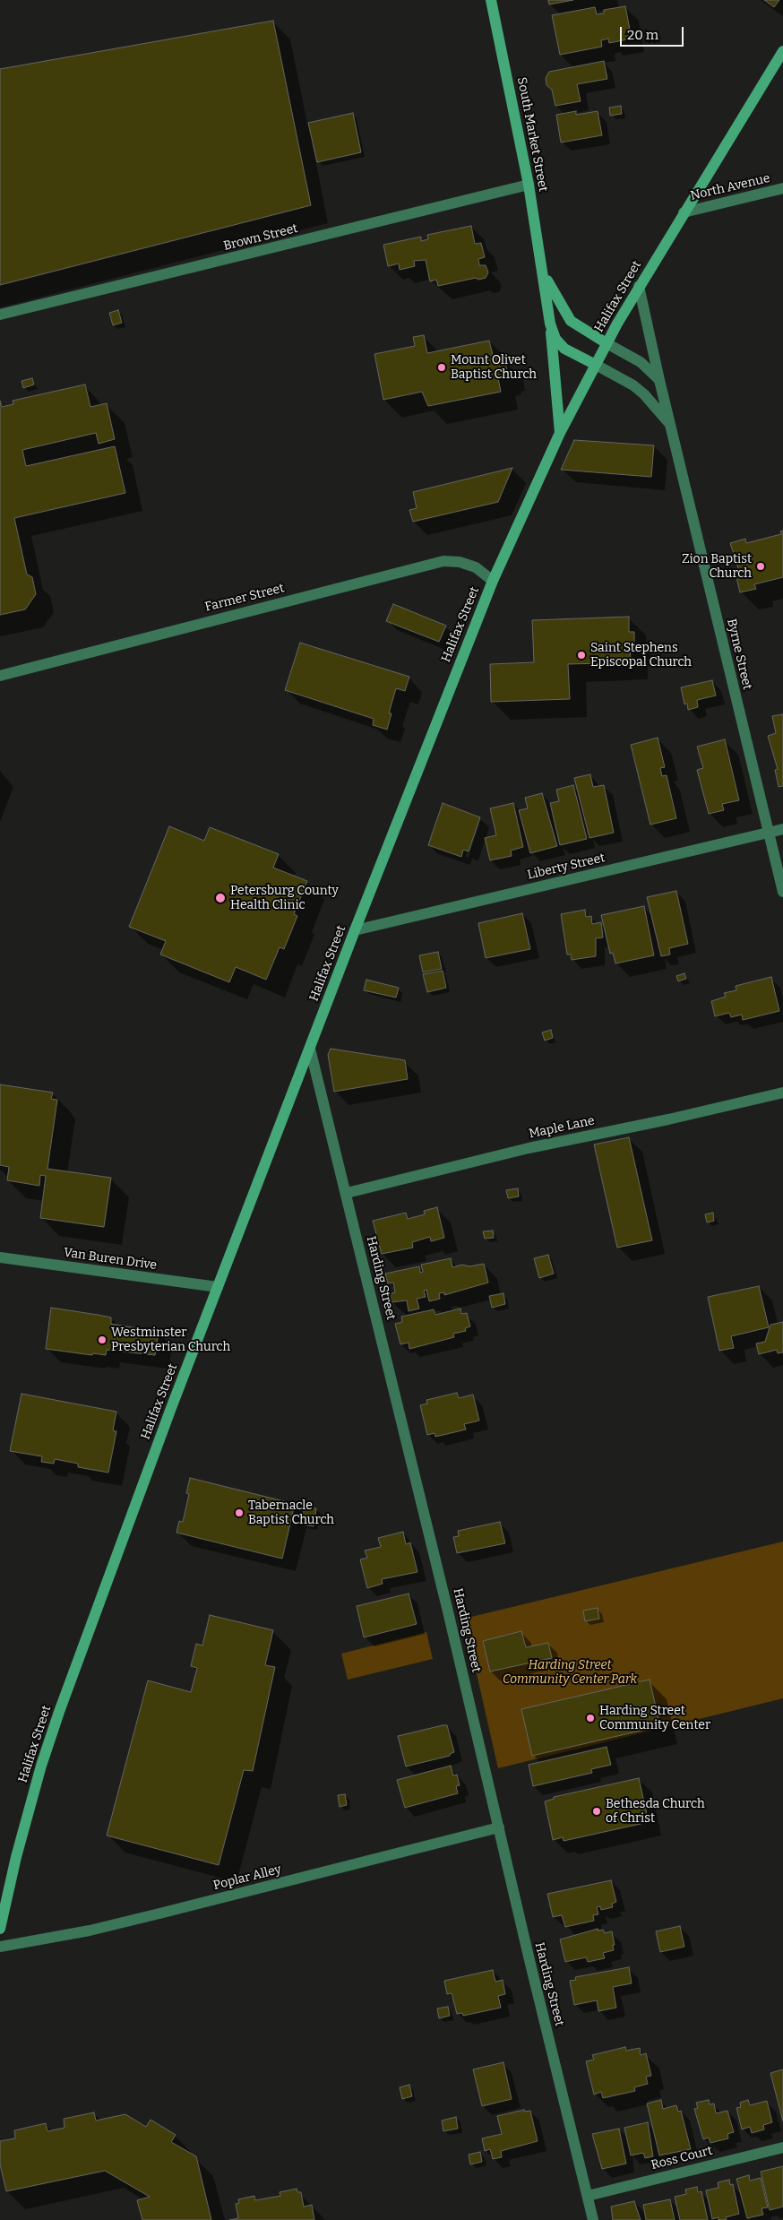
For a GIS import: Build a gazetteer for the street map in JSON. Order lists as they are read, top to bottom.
{
  "streets": {
    "main road": ["South Market Street", "Halifax Street"],
    "street": [
      "North Avenue",
      "Brown Street",
      "Farmer Street",
      "Byrne Street",
      "Liberty Street",
      "Maple Lane",
      "Van Buren Drive",
      "Harding Street",
      "Poplar Alley",
      "Ross Court"
    ]
  },
  "crossings": [
    ["South Market Street", "Brown Street"],
    ["South Market Street", "Halifax Street"],
    ["South Market Street", "Byrne Street"],
    ["North Avenue", "Halifax Street"],
    ["Halifax Street", "Farmer Street"],
    ["Halifax Street", "Byrne Street"],
    ["Halifax Street", "Liberty Street"],
    ["Halifax Street", "Van Buren Drive"],
    ["Halifax Street", "Harding Street"],
    ["Byrne Street", "Liberty Street"],
    ["Maple Lane", "Harding Street"],
    ["Harding Street", "Poplar Alley"],
    ["Harding Street", "Ross Court"]
  ],
  "parks": ["Harding Street Community Center Park"],
  "places": [
    "Mount Olivet Baptist Church",
    "Zion Baptist Church",
    "Saint Stephens Episcopal Church",
    "Petersburg County Health Clinic",
    "Westminster Presbyterian Church",
    "Tabernacle Baptist Church",
    "Harding Street Community Center",
    "Bethesda Church of Christ"
  ],
  "scale_bar": "20 m"
}
